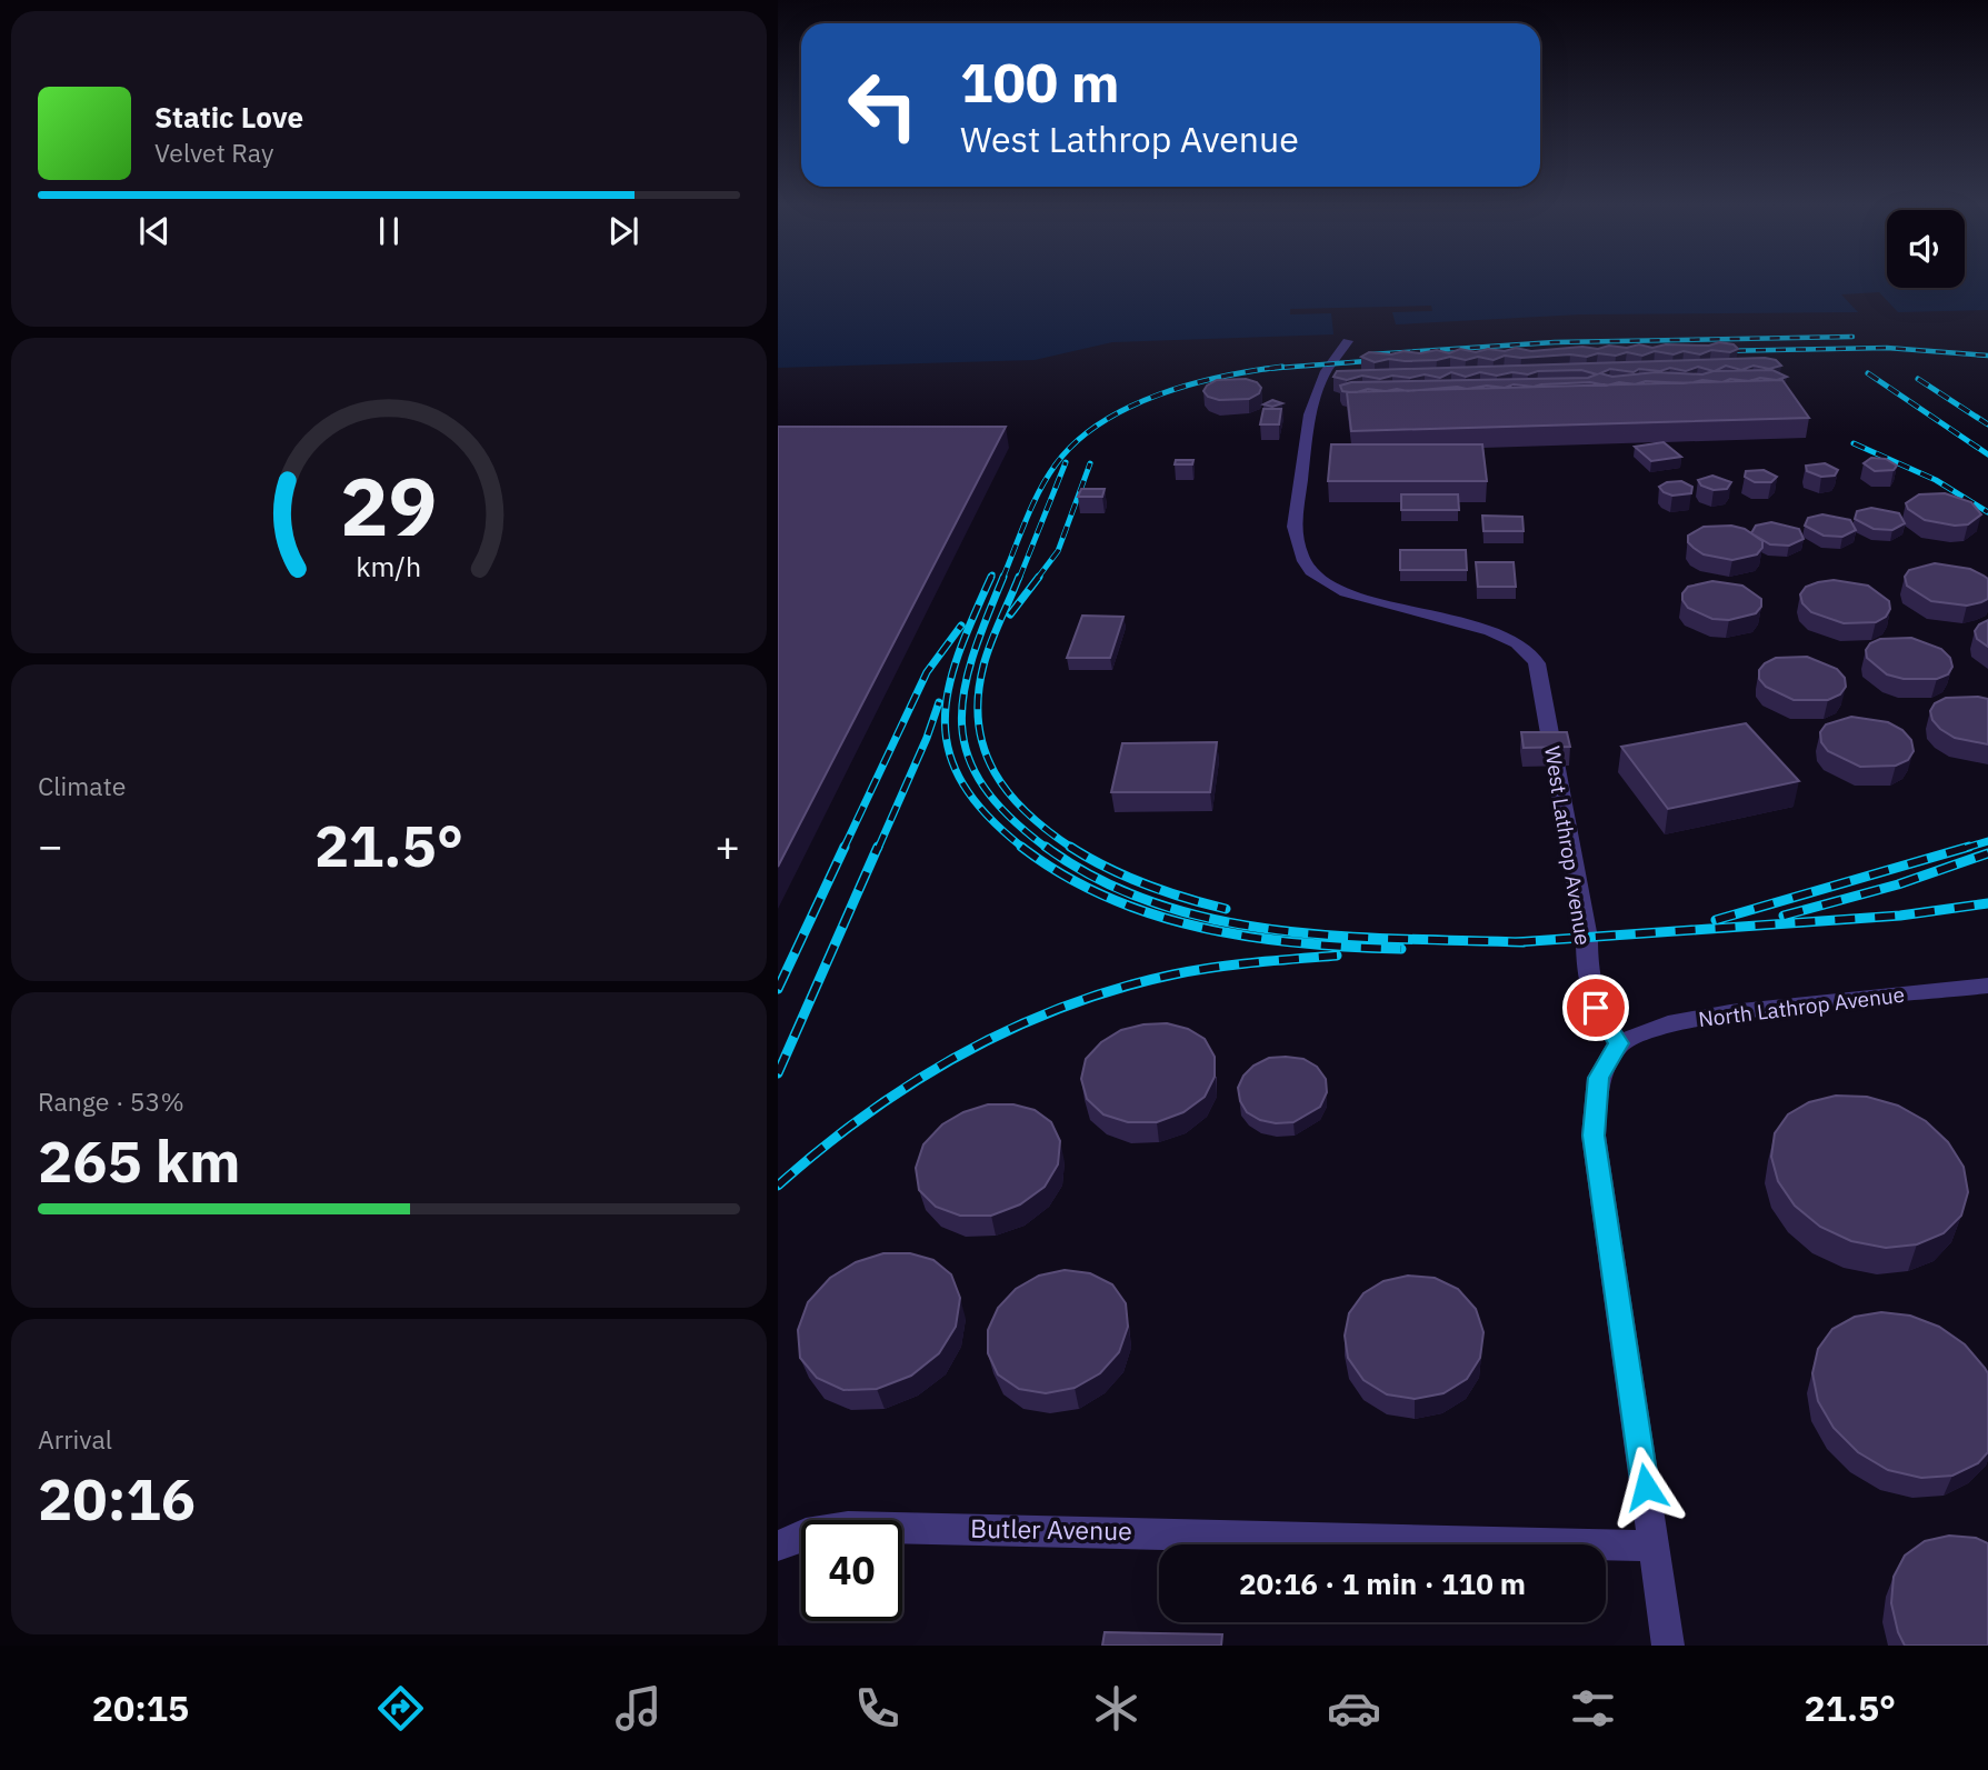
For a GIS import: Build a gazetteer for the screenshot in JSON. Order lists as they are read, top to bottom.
{
  "streets": {
    "street": ["West Lathrop Avenue", "North Lathrop Avenue", "Butler Avenue"]
  },
  "crossings": [
    ["West Lathrop Avenue", "North Lathrop Avenue"]
  ],
  "page": {
    "turn": ["100 m", "West Lathrop Avenue"],
    "song": ["Static Love", "Velvet Ray"],
    "tile": [
      "Climate",
      ["Range · 53%", "265 km"],
      ["Arrival", "20:16"]
    ],
    "heat": ["−", "21.5°", "+"],
    "limit": "40",
    "trip": "20:16 · 1 min · 110 m",
    "tabs": ["20:15", "21.5°"],
    "gauge": ["29", "km/h"]
  }
}
